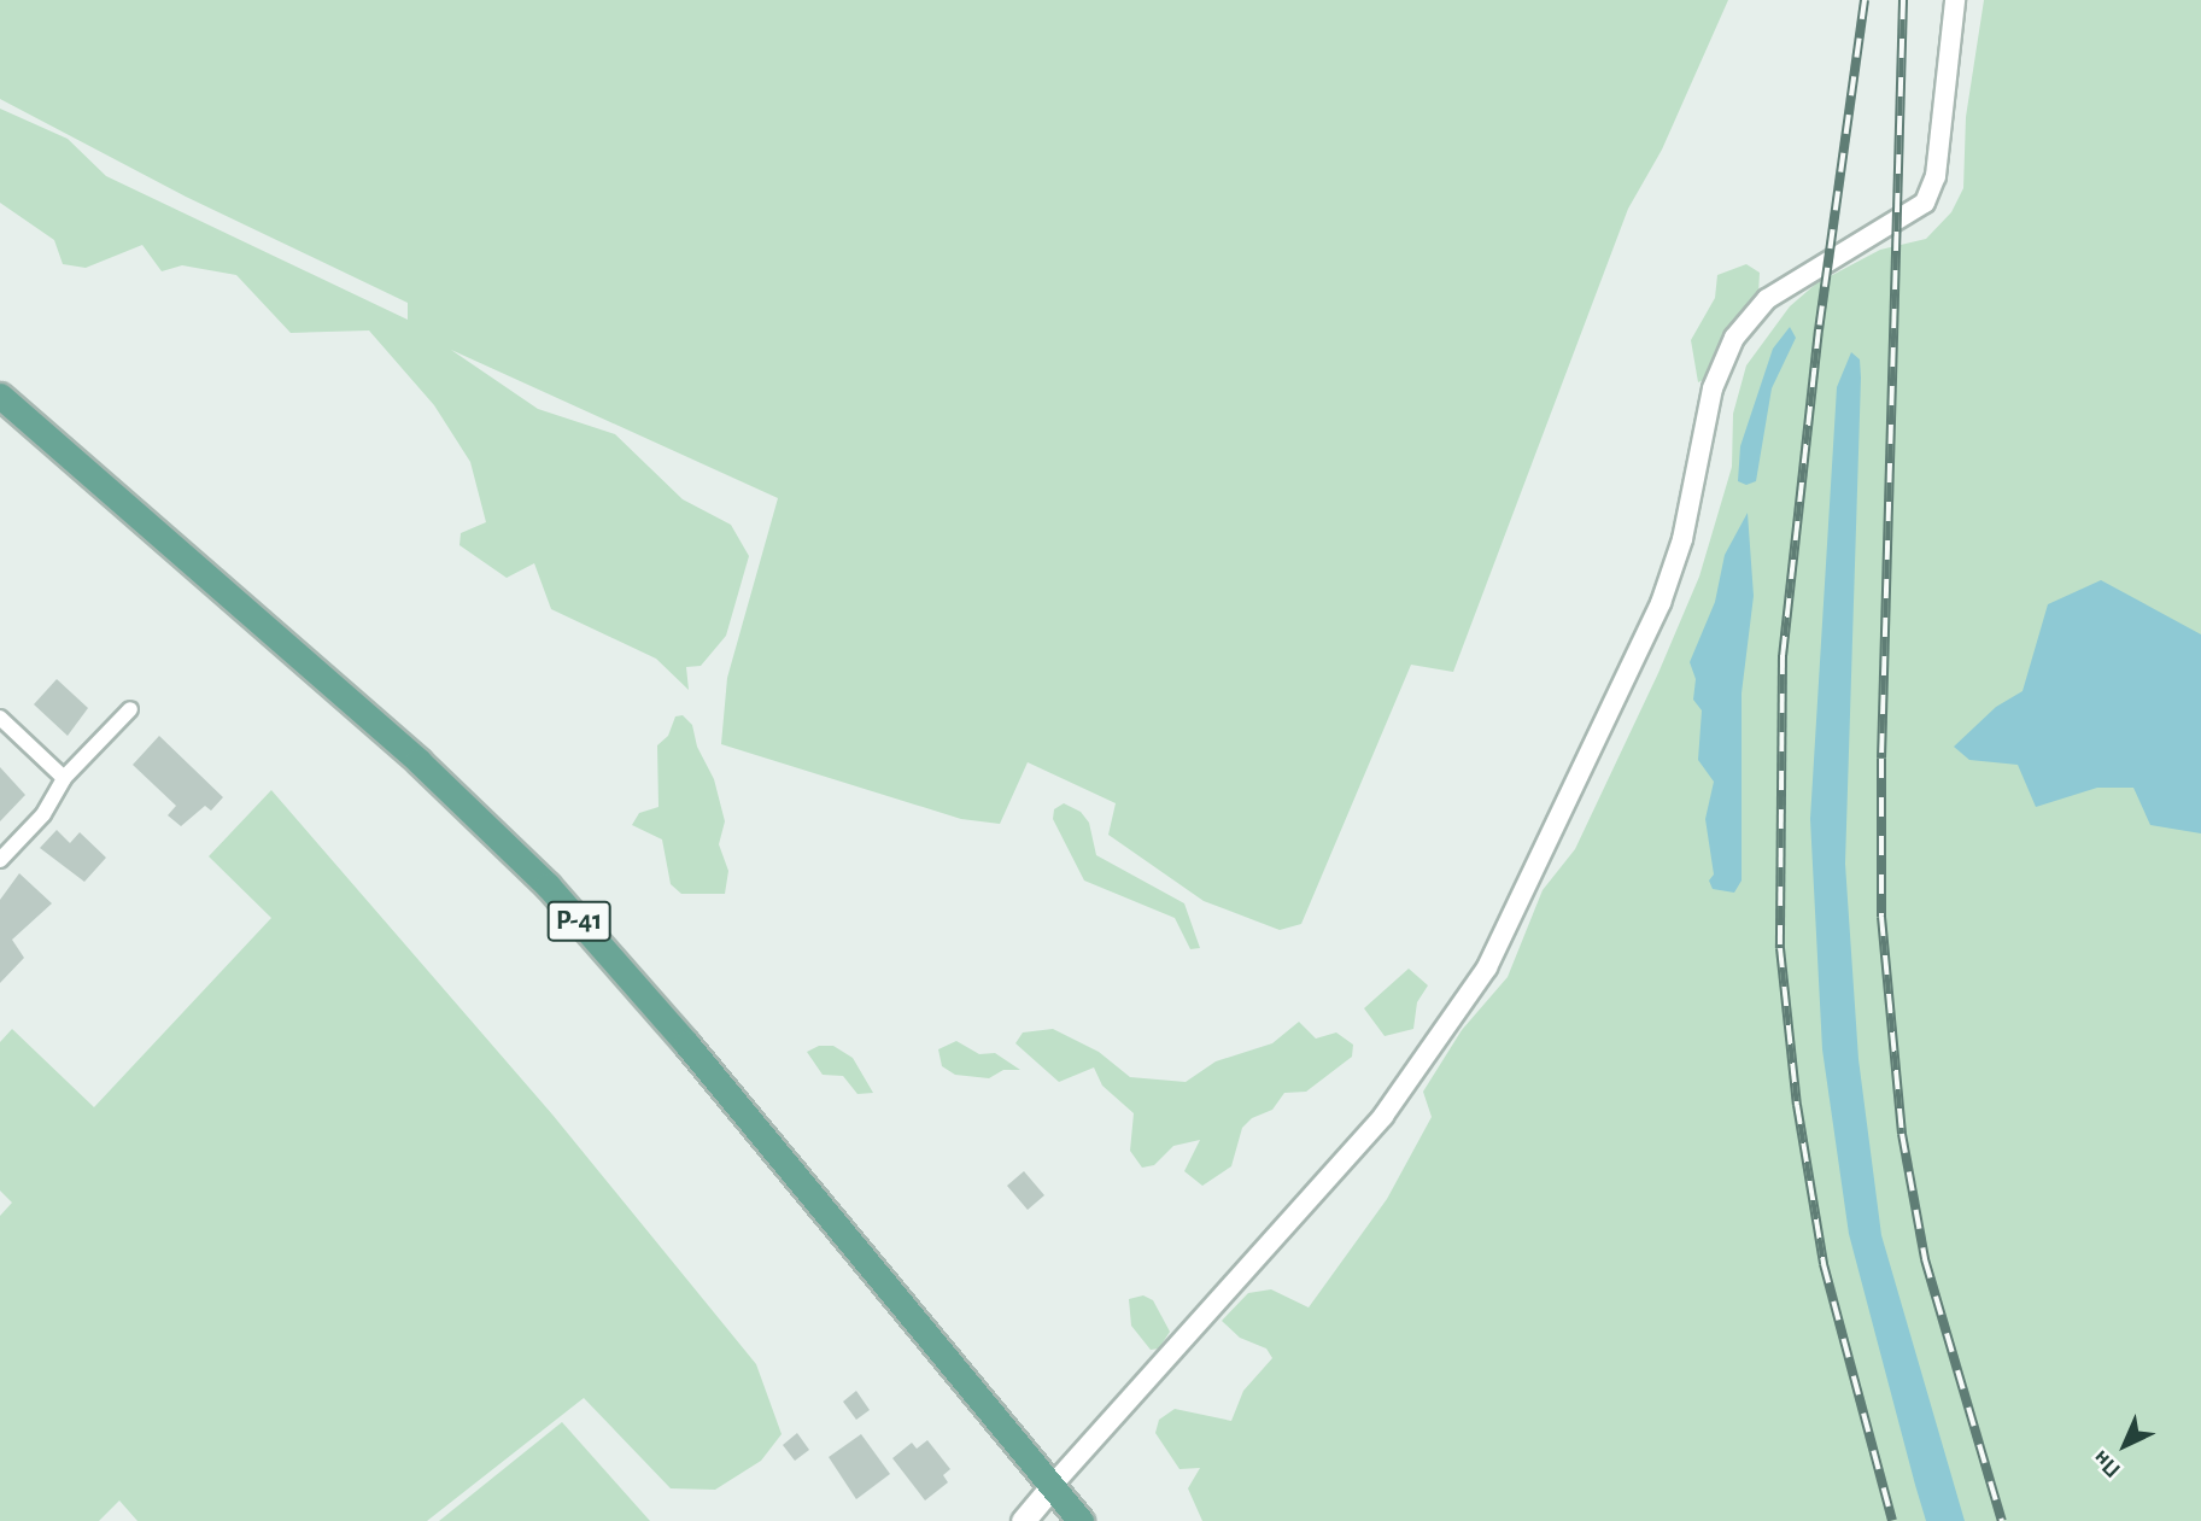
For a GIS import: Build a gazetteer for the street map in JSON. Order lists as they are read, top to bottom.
{
  "streets": {
    "main road": ["Р-41"]
  },
  "north": "bottom left"
}
